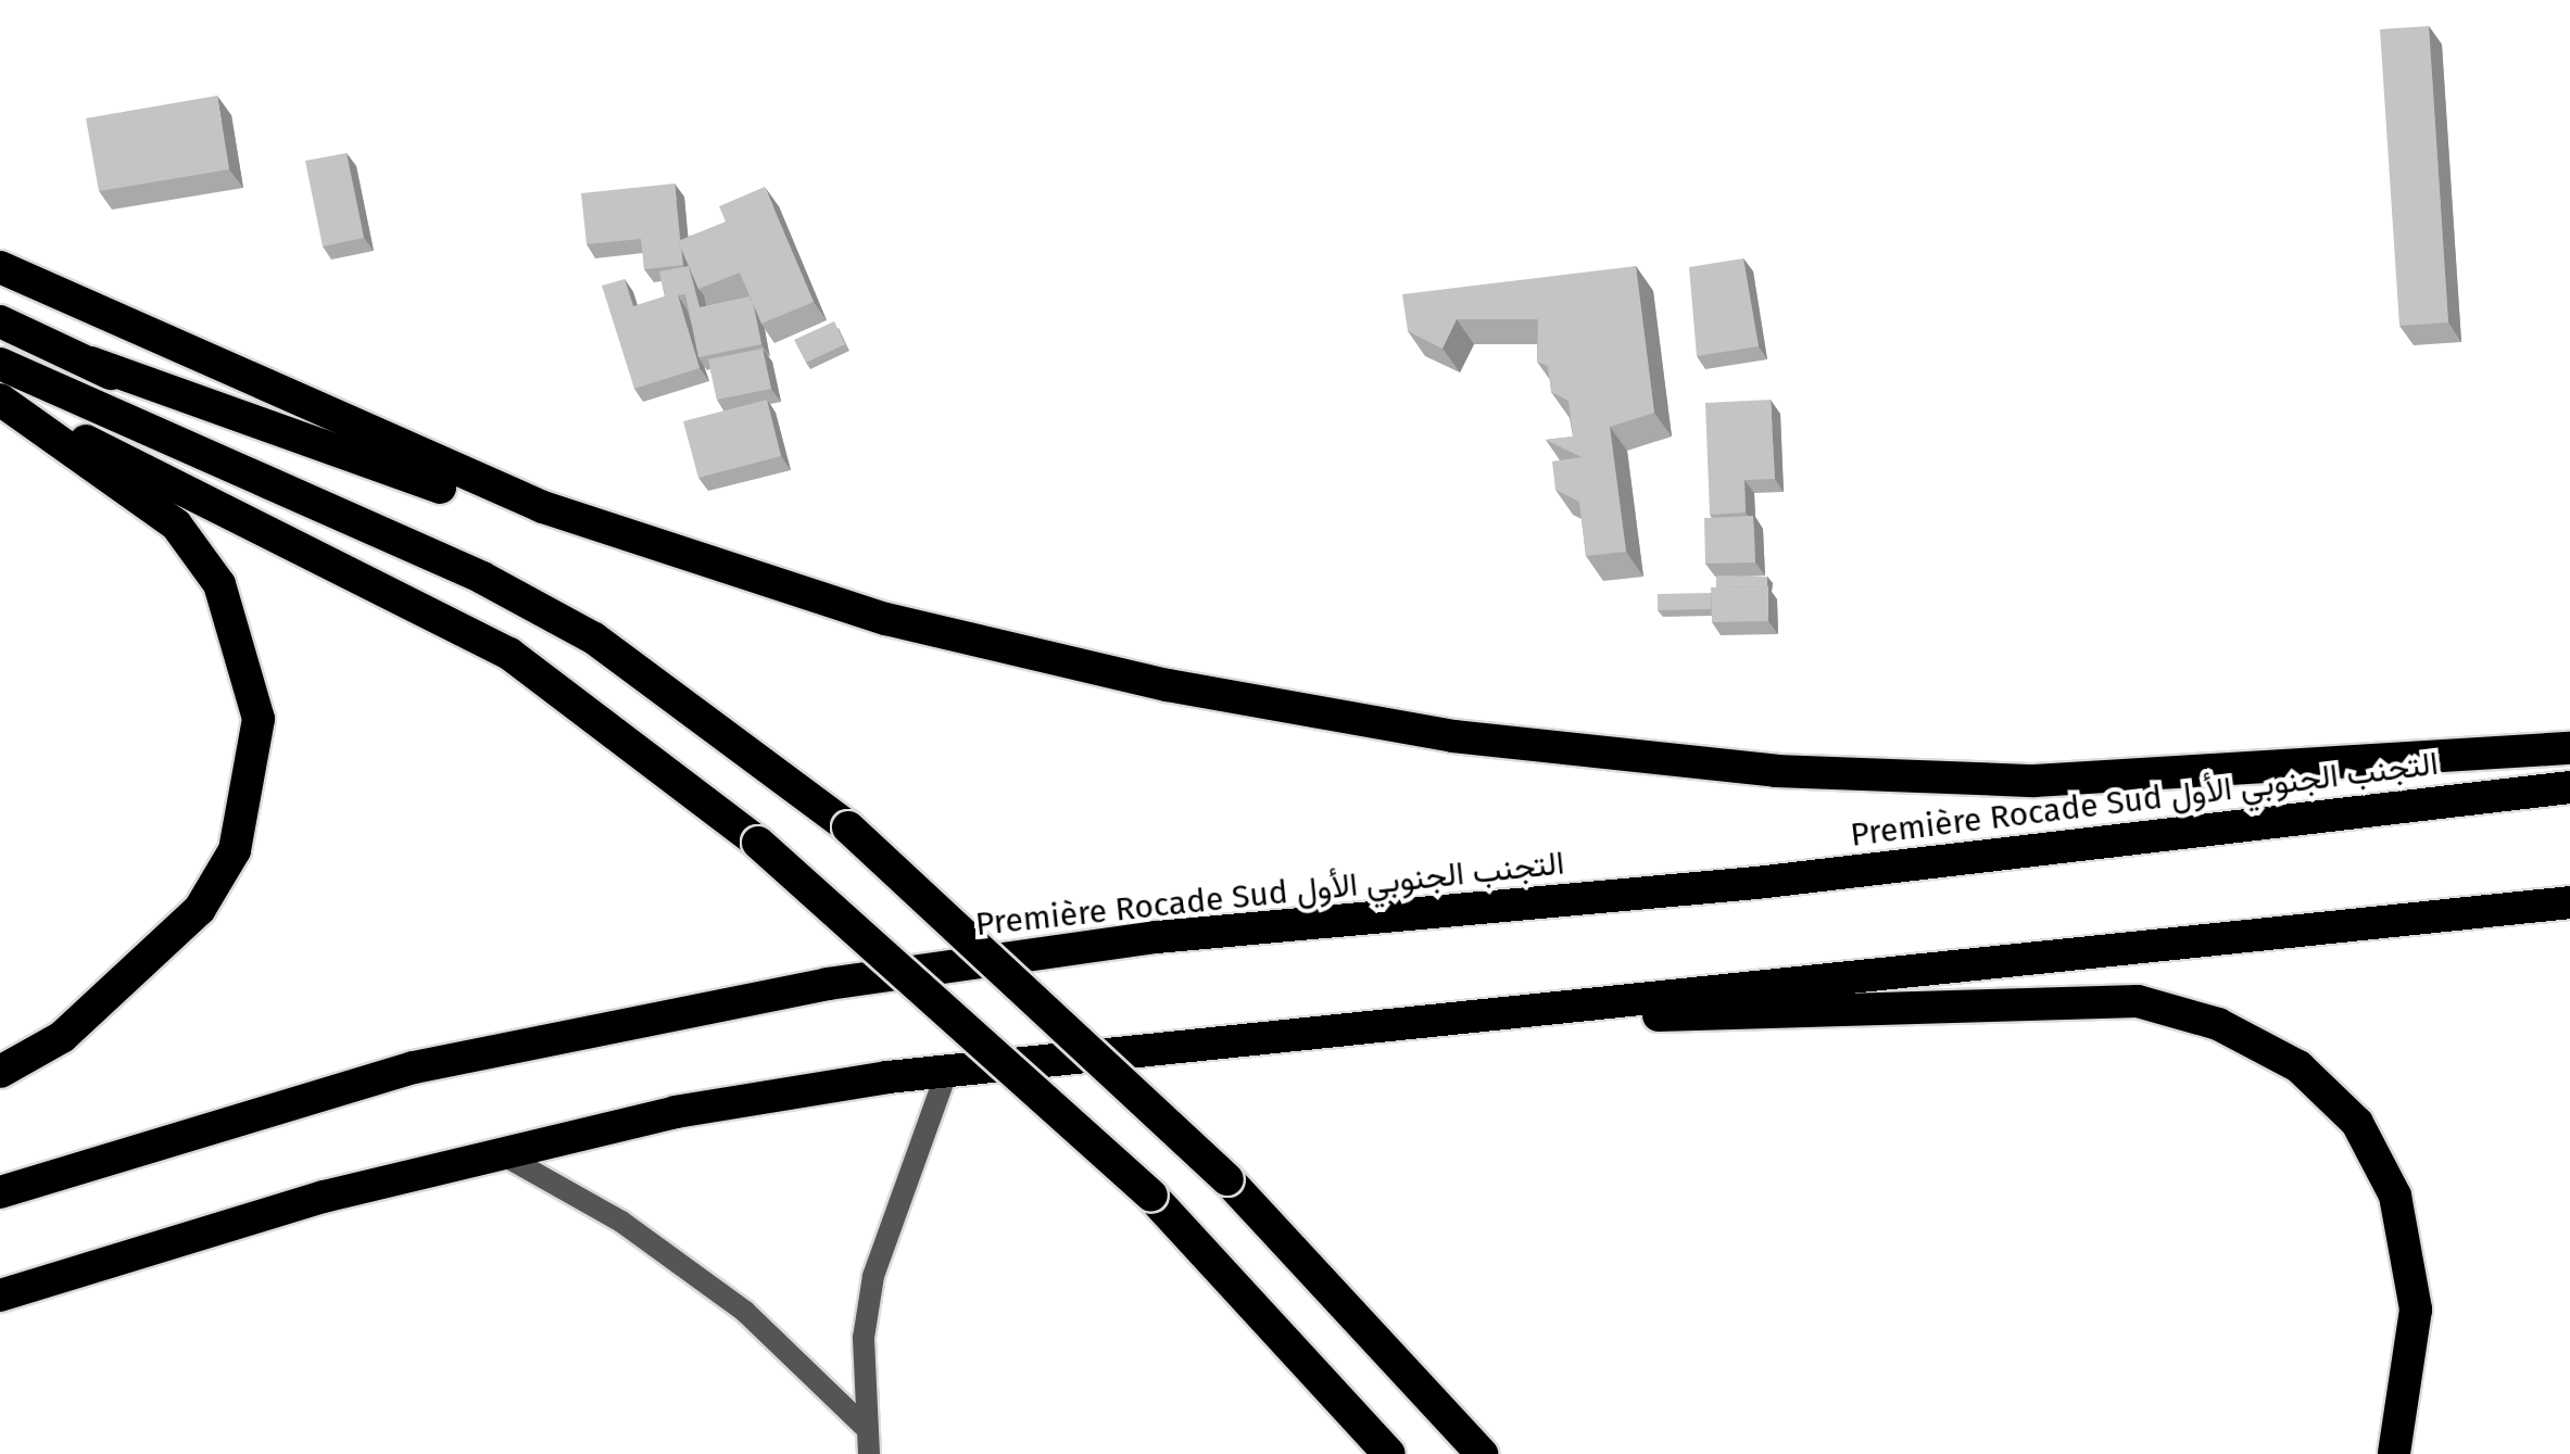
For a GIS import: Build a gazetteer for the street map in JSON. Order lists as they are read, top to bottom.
{
  "streets": {
    "highway": ["Première Rocade Sud التجنب الجنوبي الأول"]
  }
}
